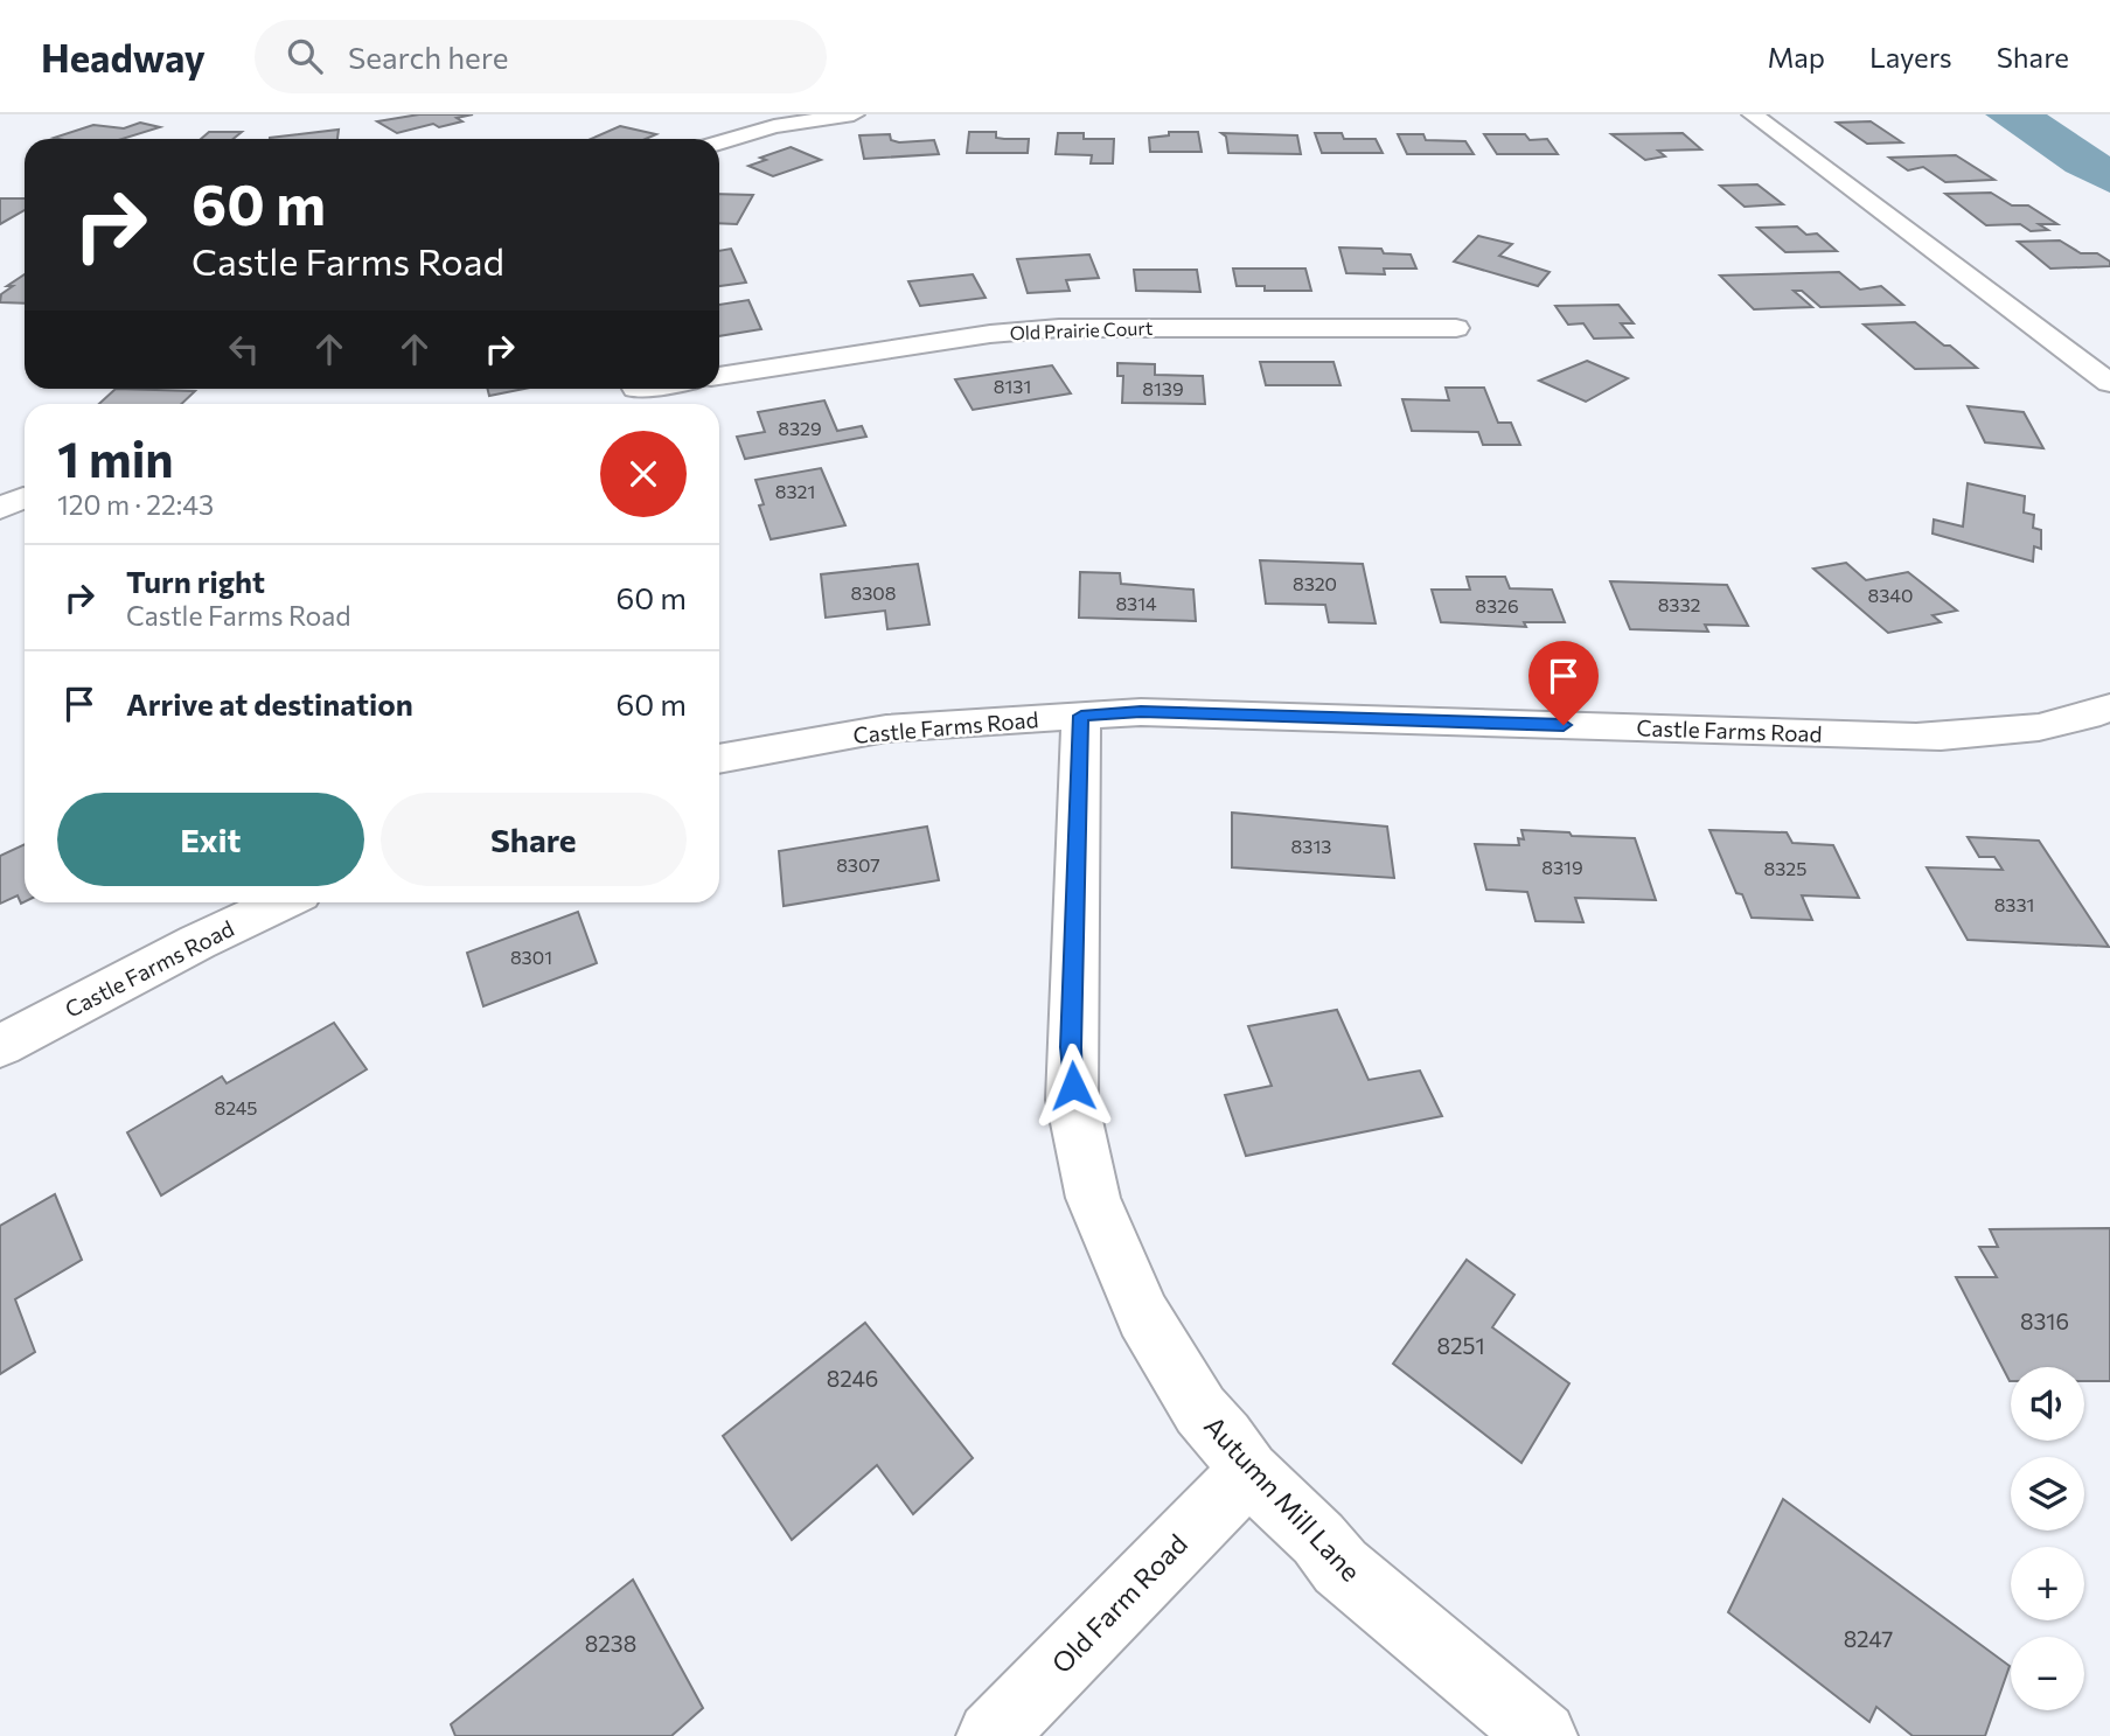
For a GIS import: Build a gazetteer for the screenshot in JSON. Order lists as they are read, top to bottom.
{
  "streets": {
    "street": [
      "Old Prairie Court",
      "Castle Farms Road",
      "Autumn Mill Lane",
      "Old Farm Road"
    ]
  },
  "crossings": [
    ["Castle Farms Road", "Autumn Mill Lane"],
    ["Autumn Mill Lane", "Old Farm Road"]
  ],
  "house_numbers": [
    "8131",
    "8139",
    "8329",
    "8321",
    "8320",
    "8308",
    "8340",
    "8314",
    "8332",
    "8326",
    "8313",
    "8307",
    "8319",
    "8325",
    "8331",
    "8301",
    "8245",
    "8316",
    "8251",
    "8246",
    "8247",
    "8238"
  ],
  "page": {
    "header": "Headway",
    "search": "Search here",
    "nav": ["Map", "Layers", "Share"],
    "turn": ["60 m", "Castle Farms Road"],
    "heading": ["1 min", "120 m · 22:43"],
    "list": [
      {
        "name": "Turn right",
        "note": "Castle Farms Road",
        "value": "60 m"
      },
      {
        "name": "Arrive at destination",
        "value": "60 m"
      }
    ],
    "buttons": ["Exit", "Share"],
    "map_buttons": ["+", "−"]
  }
}
